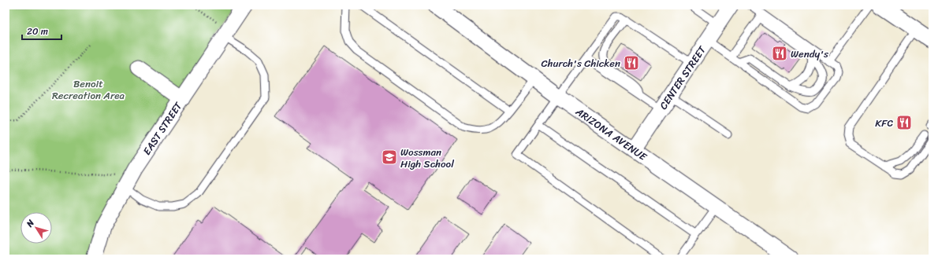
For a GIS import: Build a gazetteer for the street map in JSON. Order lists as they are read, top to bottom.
{
  "streets": {
    "street": ["CENTER STREET", "EAST STREET", "ARIZONA AVENUE"]
  },
  "crossings": [
    ["CENTER STREET", "ARIZONA AVENUE"]
  ],
  "parks": ["Benoit Recreation Area"],
  "places": {
    "restaurant": ["Wendy's", "Church's Chicken", "KFC"],
    "school or university": ["Wossman High School"]
  },
  "scale_bar": "20 m",
  "north": "top left"
}
